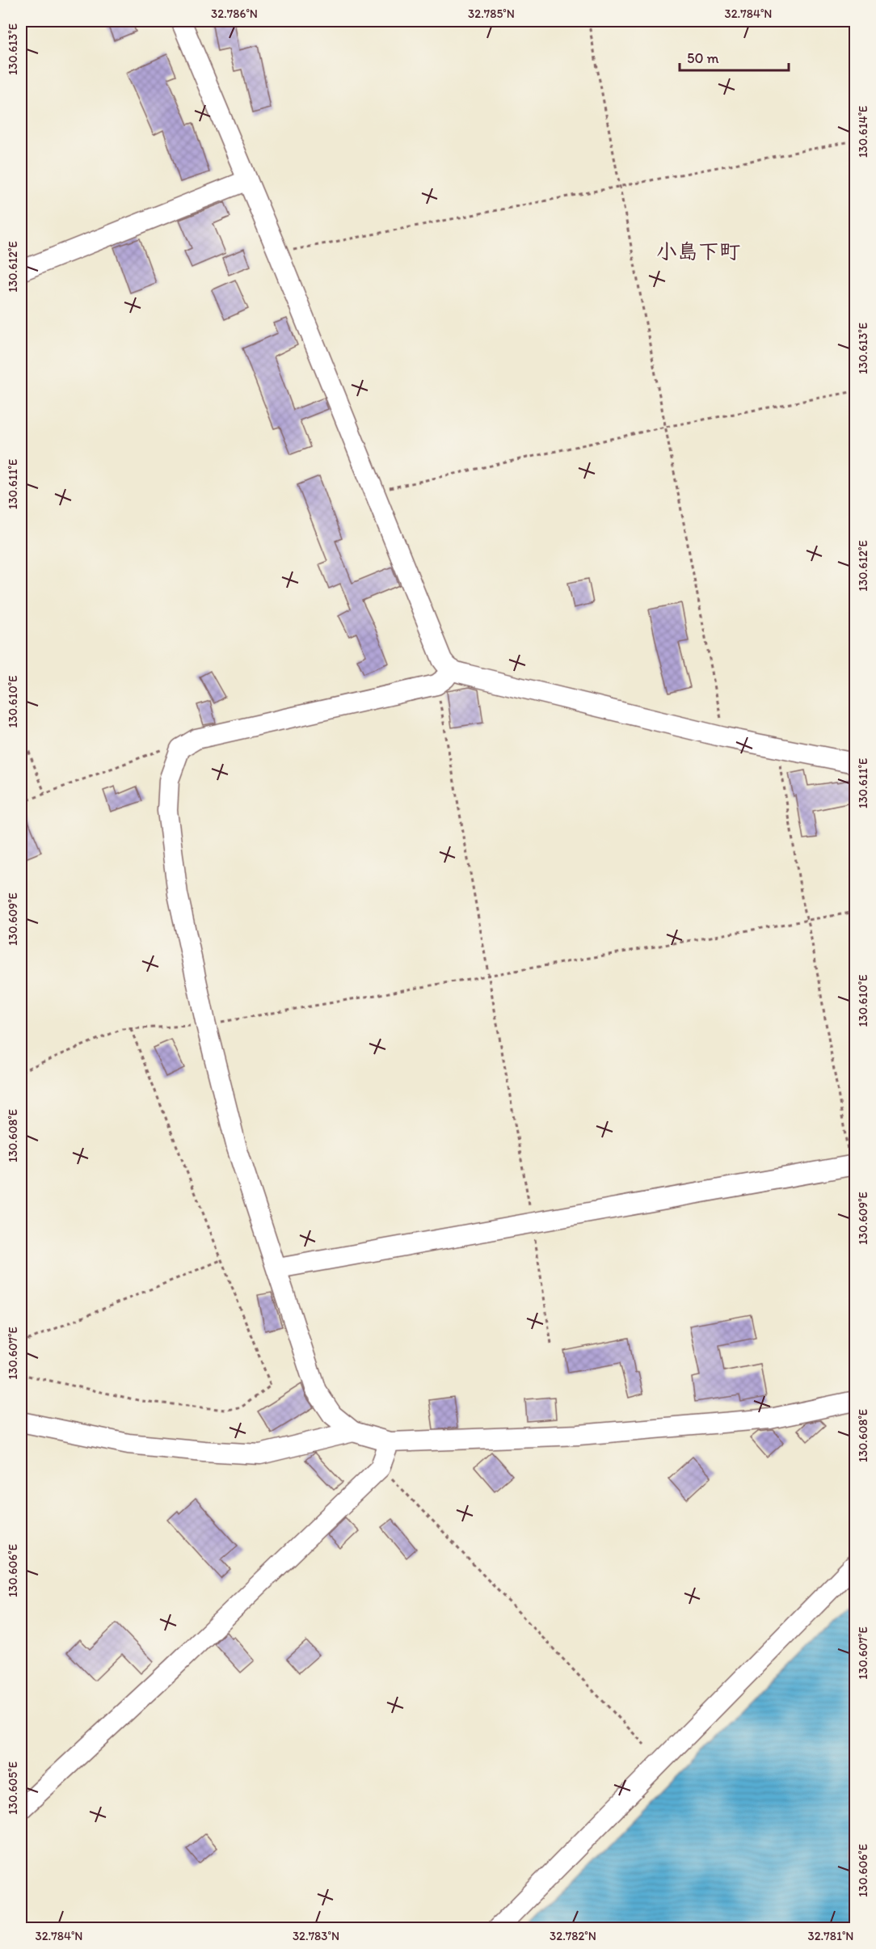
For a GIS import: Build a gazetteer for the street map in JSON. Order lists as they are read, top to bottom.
{
  "districts": ["小島下町"],
  "scale_bar": "50 m",
  "coordinates": [
    "32.786°N",
    "32.785°N",
    "32.784°N",
    "130.613°E",
    "130.614°E",
    "130.612°E",
    "130.611°E",
    "130.610°E",
    "130.609°E",
    "130.608°E",
    "130.607°E",
    "130.606°E",
    "130.605°E",
    "32.783°N",
    "32.782°N",
    "32.781°N"
  ]
}
